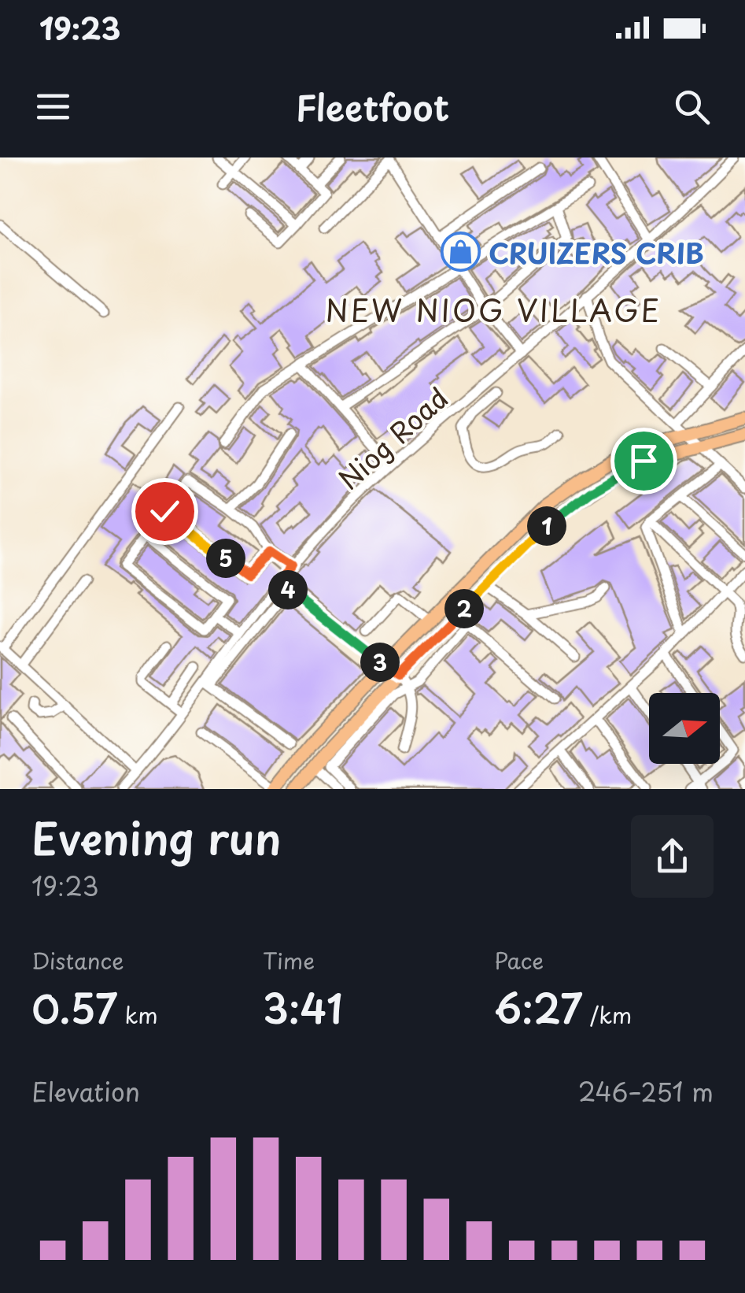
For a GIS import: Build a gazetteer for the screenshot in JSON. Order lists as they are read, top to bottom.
{
  "streets": {
    "street": ["Niog Road"]
  },
  "districts": ["NEW NIOG VILLAGE"],
  "places": {
    "shop": ["CRUIZERS CRIB"]
  },
  "north": "right",
  "page": {
    "status": "19:23",
    "header": "Fleetfoot",
    "pins": [
      "1",
      "5",
      "4",
      "2",
      "3"
    ],
    "heading": ["Evening run", "19:23"],
    "stats": [
      ["Distance", "0.57 km"],
      ["Time", "3:41"],
      ["Pace", "6:27 /km"]
    ],
    "chart": ["Elevation", "246–251 m"]
  }
}
